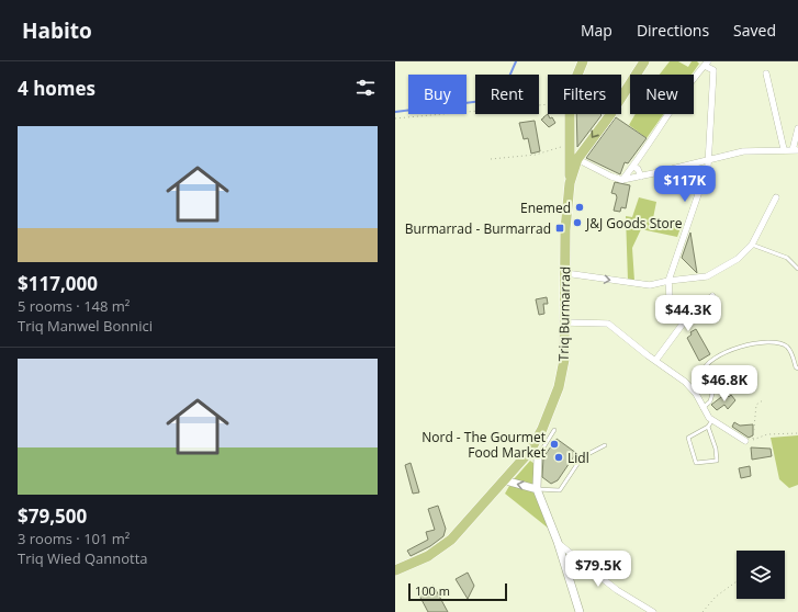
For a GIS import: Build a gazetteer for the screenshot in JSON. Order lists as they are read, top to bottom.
{
  "streets": {
    "main road": ["Triq Burmarrad"]
  },
  "places": {
    "other": [
      "Enemed",
      "J&J Goods Store",
      "Nord - The Gourmet Food Market",
      "Lidl"
    ],
    "transit": ["Burmarrad - Burmarrad"]
  },
  "scale_bar": "100 m",
  "page": {
    "header": "Habito",
    "nav": ["Map", "Directions", "Saved"],
    "heading": "4 homes",
    "chip": [
      "Buy",
      "Rent",
      "Filters",
      "New"
    ],
    "list": [
      {
        "name": "$117,000",
        "note": "5 rooms · 148 m² · Triq Manwel Bonnici"
      },
      {
        "name": "$79,500",
        "note": "3 rooms · 101 m² · Triq Wied Qannotta"
      }
    ],
    "price": [
      "$117K",
      "$44.3K",
      "$46.8K",
      "$79.5K"
    ],
    "scale": "100 m"
  }
}
